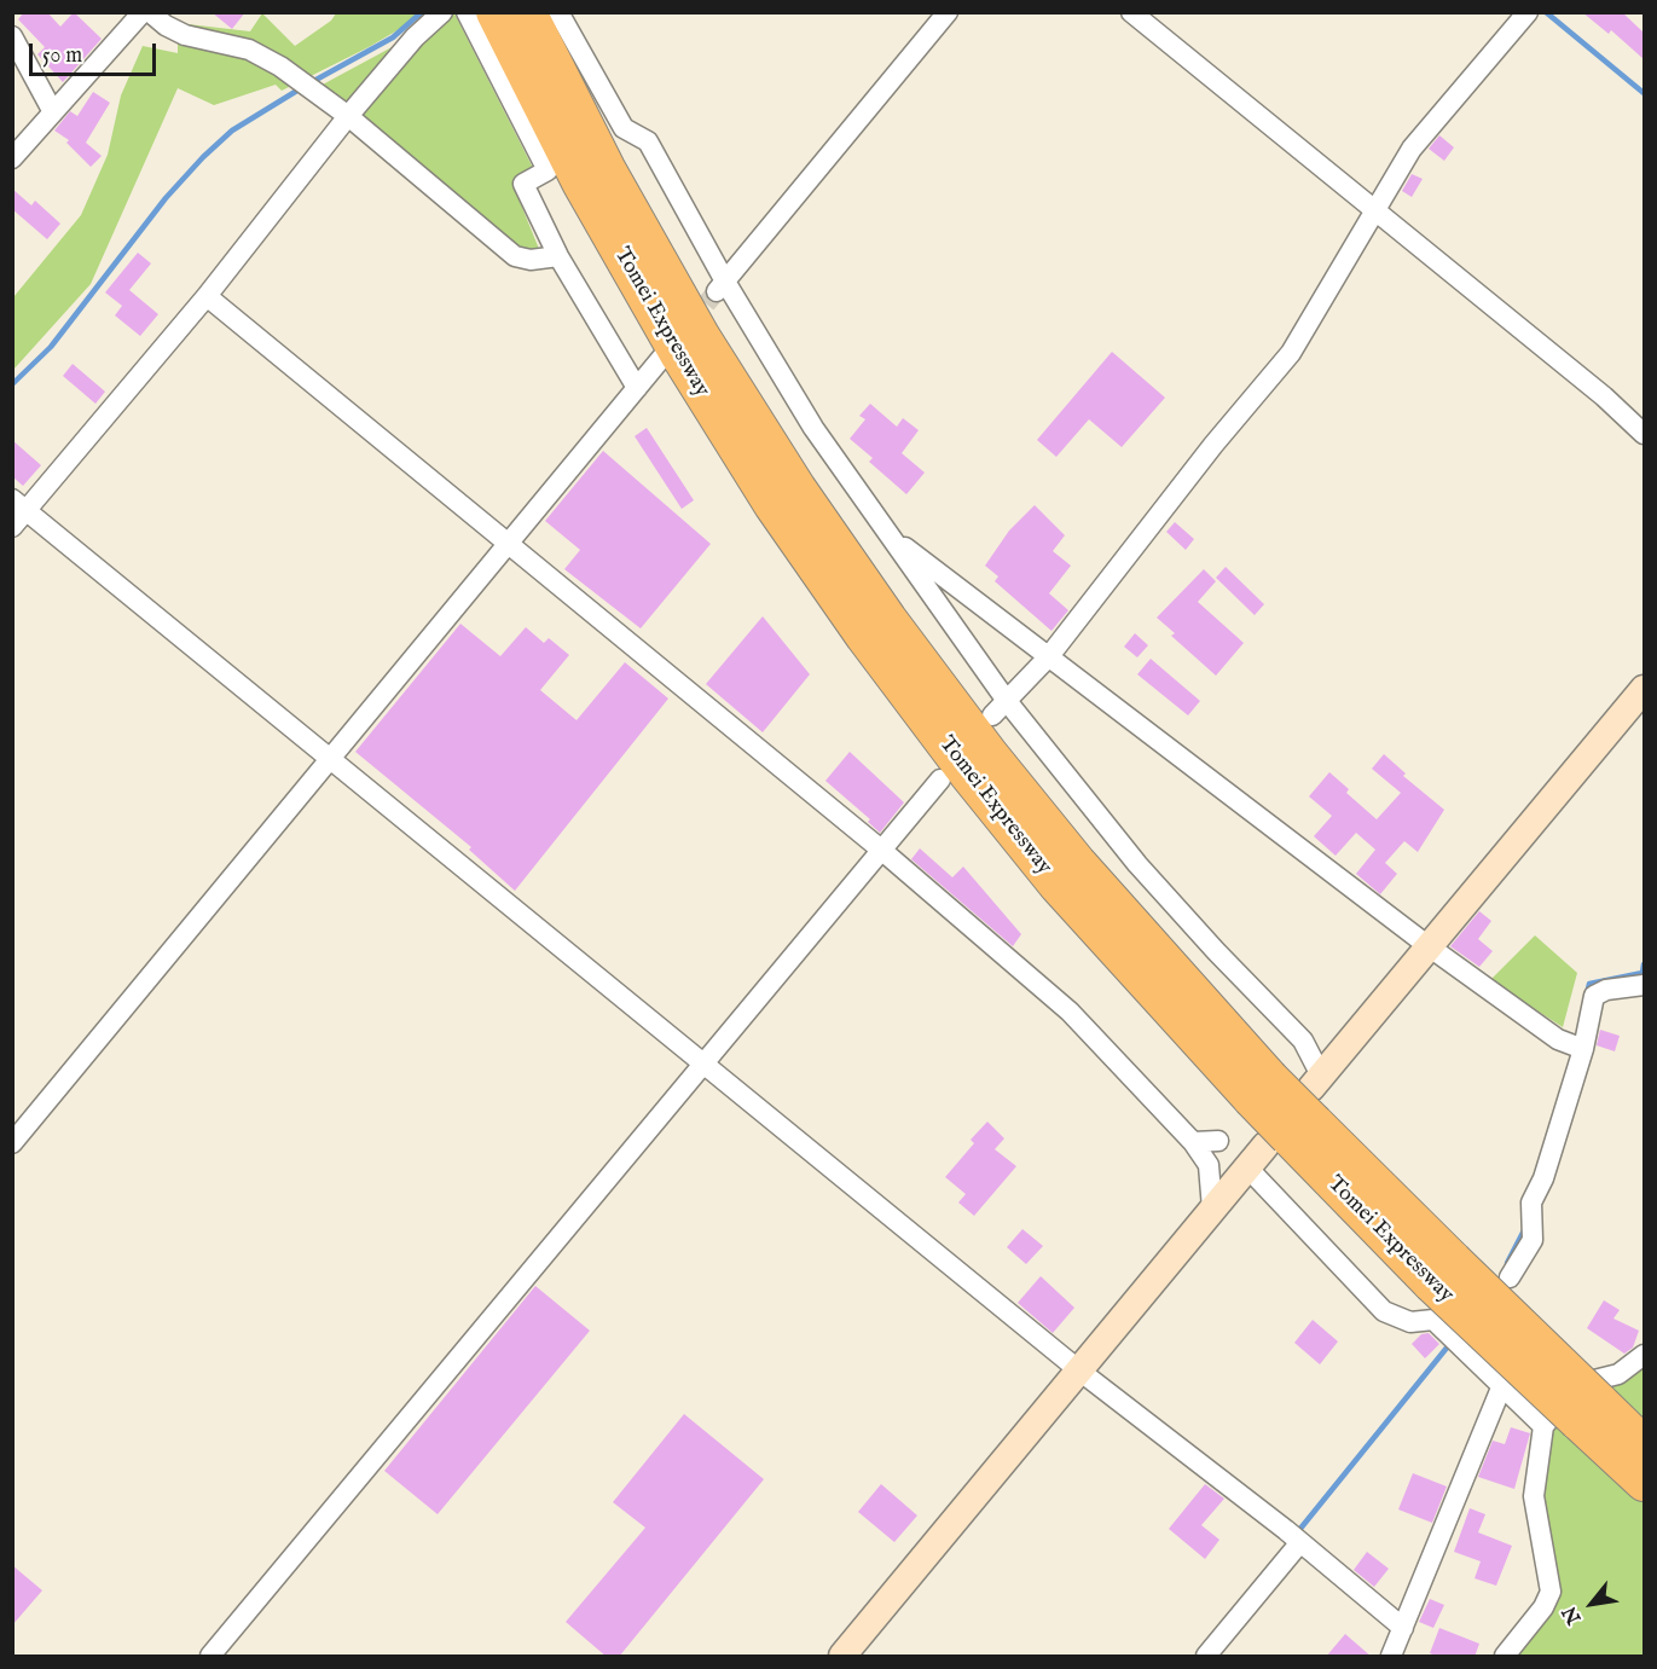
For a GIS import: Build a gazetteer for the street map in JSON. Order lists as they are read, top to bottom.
{
  "streets": {
    "highway": ["Tomei Expressway"]
  },
  "scale_bar": "50 m",
  "north": "bottom left"
}
